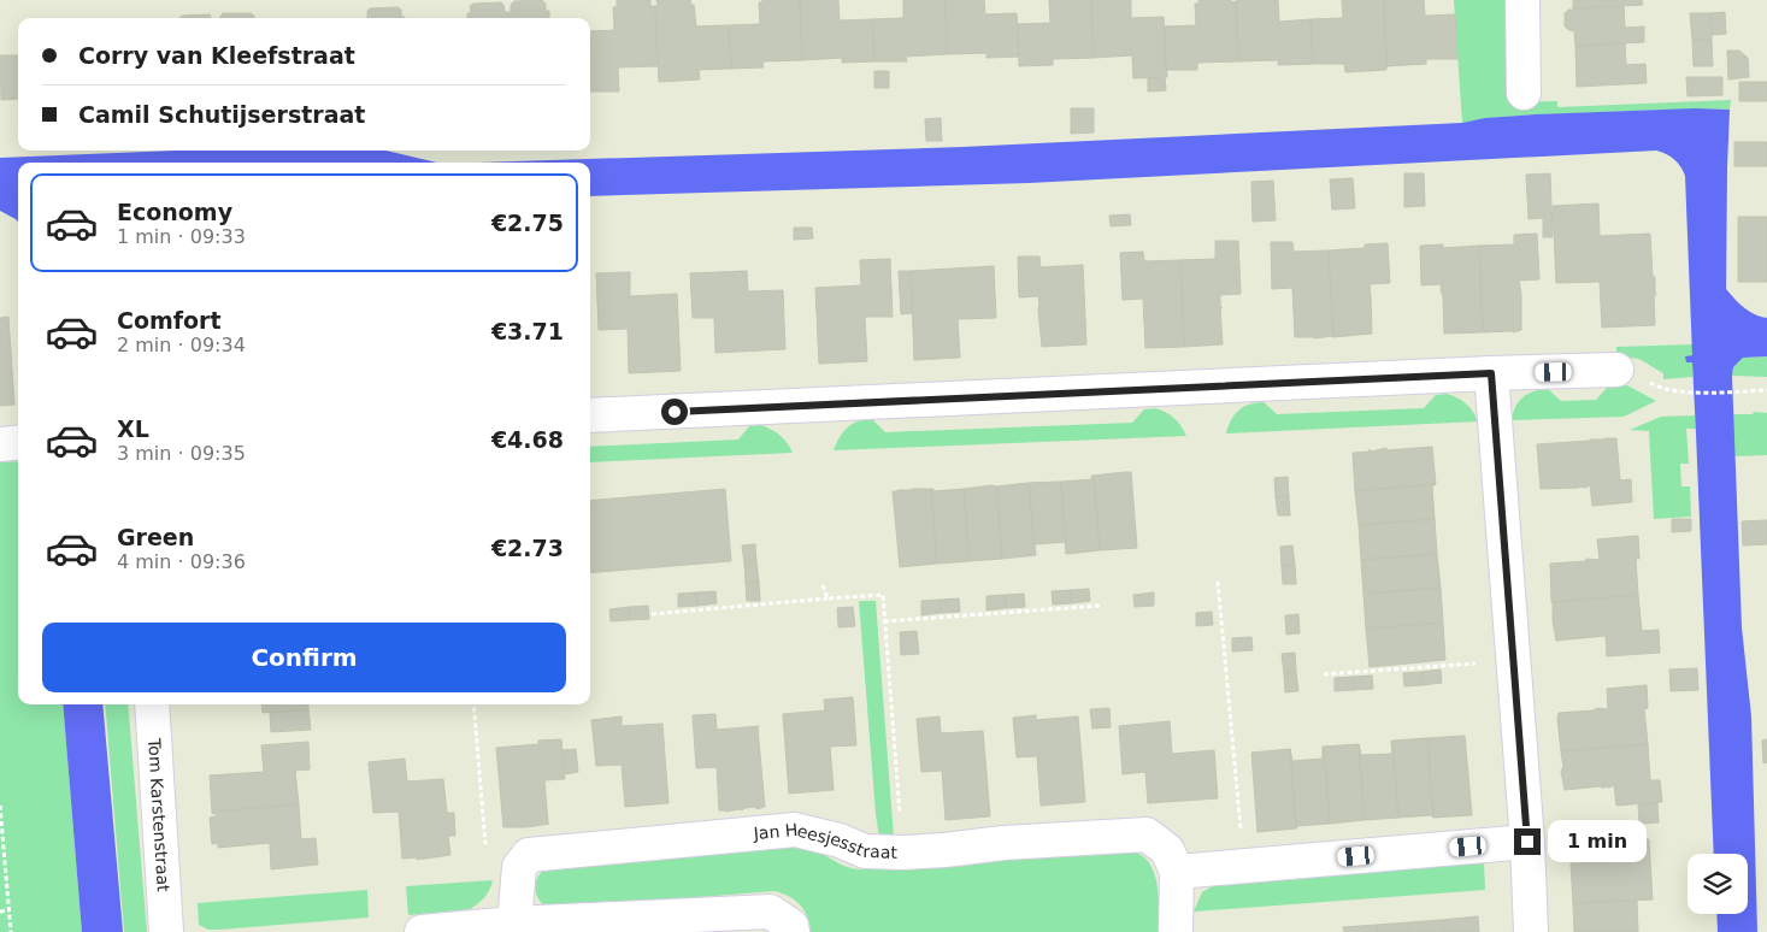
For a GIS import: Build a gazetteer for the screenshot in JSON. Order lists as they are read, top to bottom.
{
  "streets": {
    "street": ["Tom Karstenstraat", "Jan Heesjesstraat"]
  },
  "page": {
    "banner": ["Corry van Kleefstraat", "Camil Schutijserstraat"],
    "list": [
      {
        "name": "Economy",
        "note": "1 min · 09:33",
        "value": "€2.75"
      },
      {
        "name": "Comfort",
        "note": "2 min · 09:34",
        "value": "€3.71"
      },
      {
        "name": "XL",
        "note": "3 min · 09:35",
        "value": "€4.68"
      },
      {
        "name": "Green",
        "note": "4 min · 09:36",
        "value": "€2.73"
      }
    ],
    "buttons": "Confirm",
    "bubble": "1 min"
  }
}
